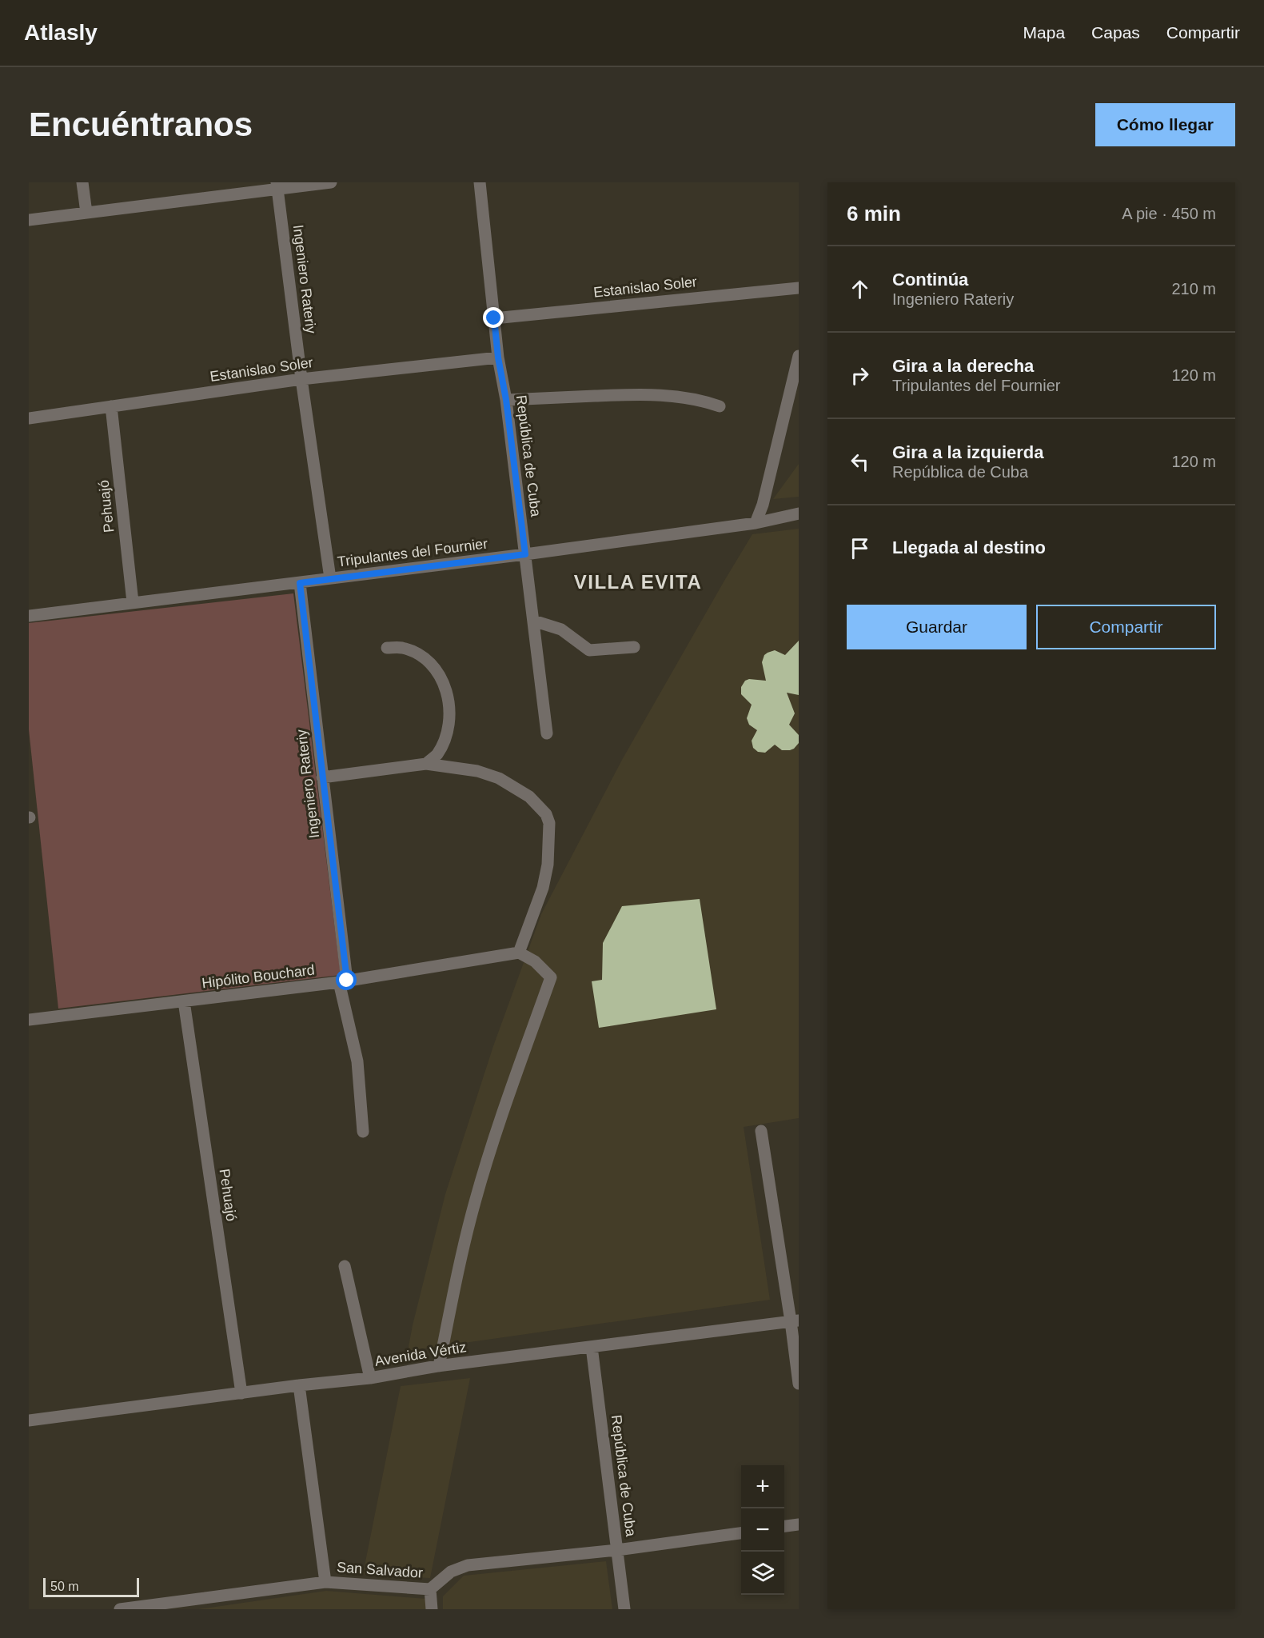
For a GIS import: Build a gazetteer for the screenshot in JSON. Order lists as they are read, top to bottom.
{
  "streets": {
    "street": [
      "Ingeniero Rateriy",
      "Estanislao Soler",
      "República de Cuba",
      "Pehuajó",
      "Tripulantes del Fournier",
      "Hipólito Bouchard",
      "Avenida Vértiz",
      "San Salvador"
    ]
  },
  "crossings": [
    ["Ingeniero Rateriy", "Estanislao Soler"],
    ["Ingeniero Rateriy", "Tripulantes del Fournier"],
    ["Ingeniero Rateriy", "Hipólito Bouchard"],
    ["Estanislao Soler", "República de Cuba"],
    ["Estanislao Soler", "Pehuajó"],
    ["República de Cuba", "Tripulantes del Fournier"],
    ["República de Cuba", "Avenida Vértiz"],
    ["República de Cuba", "San Salvador"],
    ["Pehuajó", "Tripulantes del Fournier"],
    ["Pehuajó", "Hipólito Bouchard"],
    ["Pehuajó", "Avenida Vértiz"]
  ],
  "districts": ["VILLA EVITA"],
  "scale_bar": "50 m",
  "page": {
    "header": "Atlasly",
    "nav": ["Mapa", "Capas", "Compartir"],
    "buttons": [
      "Cómo llegar",
      ["Guardar", "Compartir"]
    ],
    "title": "Encuéntranos",
    "heading": ["6 min", "A pie · 450 m"],
    "list": [
      ["Continúa", "Ingeniero Rateriy", "210 m"],
      ["Gira a la derecha", "Tripulantes del Fournier", "120 m"],
      ["Gira a la izquierda", "República de Cuba", "120 m"],
      "Llegada al destino"
    ],
    "map_buttons": ["+", "−"],
    "scale": "50 m"
  }
}
